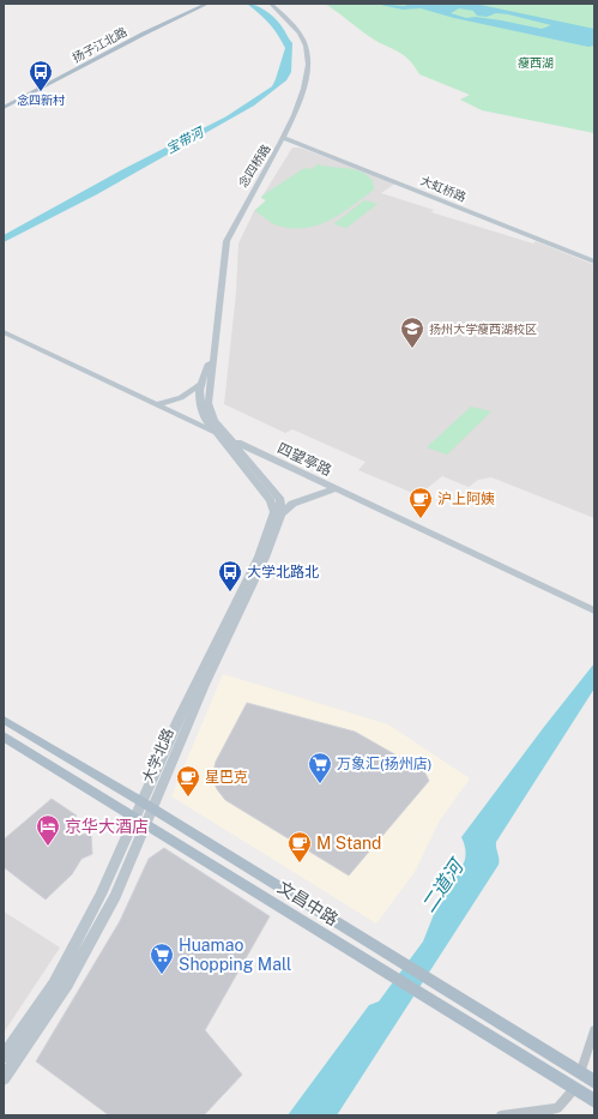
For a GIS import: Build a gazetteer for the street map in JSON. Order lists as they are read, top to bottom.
{
  "streets": {
    "main road": ["扬子江北路", "文昌中路"],
    "street": [
      "念四桥路",
      "大虹桥路",
      "四望亭路",
      "大学北路"
    ]
  },
  "crossings": [
    ["念四桥路", "大虹桥路"],
    ["念四桥路", "四望亭路"],
    ["念四桥路", "大学北路"],
    ["四望亭路", "大学北路"],
    ["大学北路", "文昌中路"]
  ],
  "water": ["宝带河", "二道河"],
  "parks": ["瘦西湖"],
  "places": {
    "bus stop": ["念四新村", "大学北路北"],
    "school or university": ["扬州大学瘦西湖校区"],
    "cafe": ["沪上阿姨", "星巴克", "M Stand"],
    "supermarket": ["万象汇(扬州店)", "Huamao Shopping Mall"],
    "hotel": ["京华大酒店"]
  }
}
